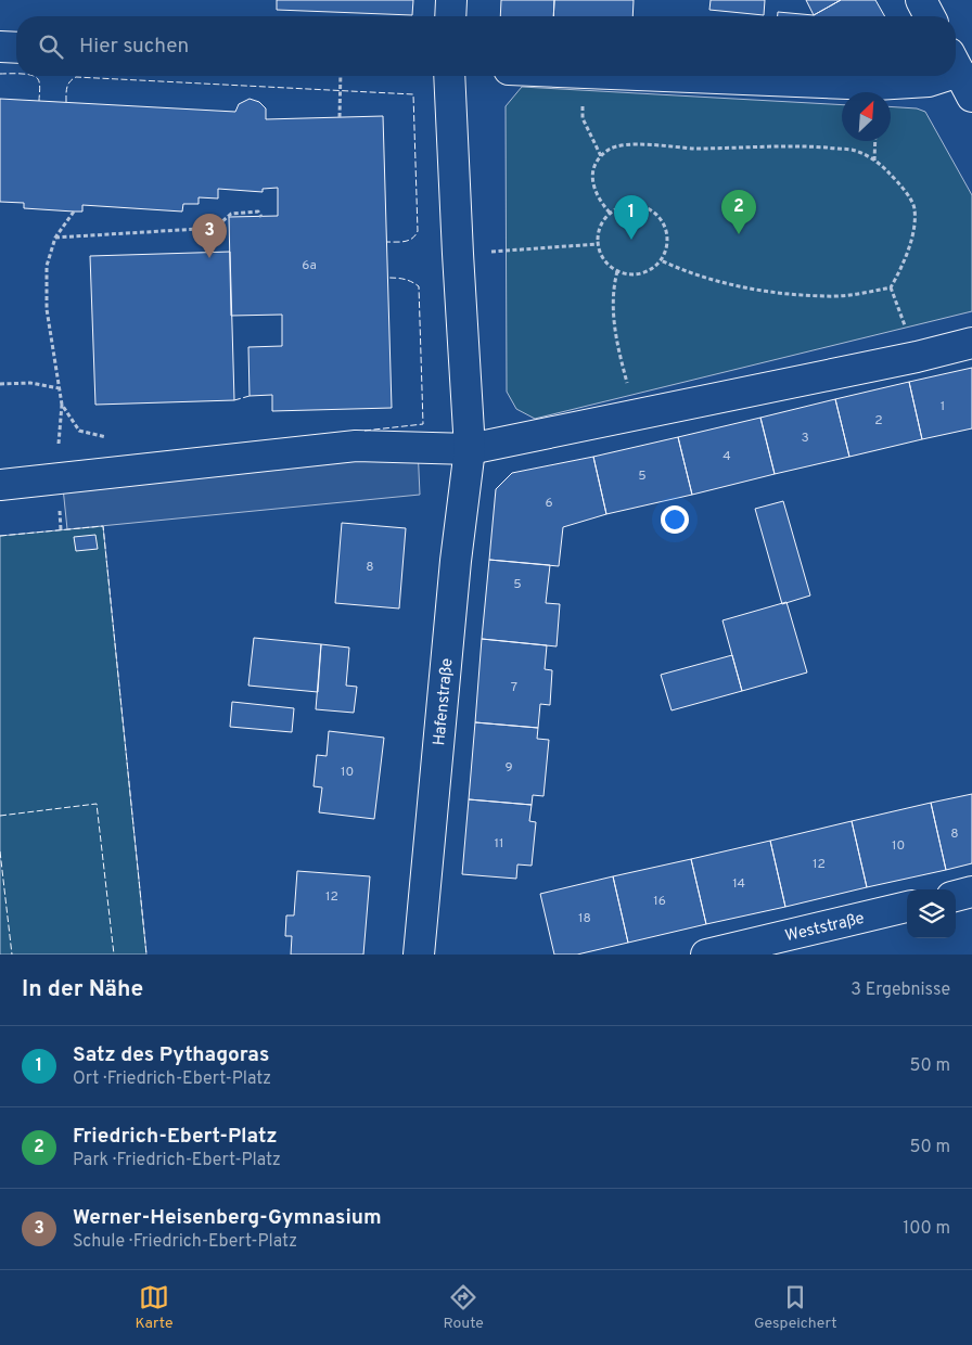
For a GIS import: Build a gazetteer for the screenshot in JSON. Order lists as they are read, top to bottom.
{
  "streets": {
    "street": ["Hafenstraße", "Weststraße"]
  },
  "house_numbers": [
    "6a",
    "1",
    "2",
    "3",
    "4",
    "5",
    "6",
    "8",
    "5",
    "7",
    "9",
    "10",
    "8",
    "11",
    "10",
    "12",
    "14",
    "12",
    "16",
    "18"
  ],
  "north": "top right",
  "page": {
    "search": "Hier suchen",
    "pins": ["2", "1", "3"],
    "heading": ["In der Nähe", "3 Ergebnisse"],
    "list": [
      {
        "mark": "1",
        "name": "Satz des Pythagoras",
        "note": "Ort · Friedrich-Ebert-Platz",
        "value": "50 m"
      },
      {
        "mark": "2",
        "name": "Friedrich-Ebert-Platz",
        "note": "Park · Friedrich-Ebert-Platz",
        "value": "50 m"
      },
      {
        "mark": "3",
        "name": "Werner-Heisenberg-Gymnasium",
        "note": "Schule · Friedrich-Ebert-Platz",
        "value": "100 m"
      }
    ],
    "nav": ["Karte", "Route", "Gespeichert"]
  }
}
